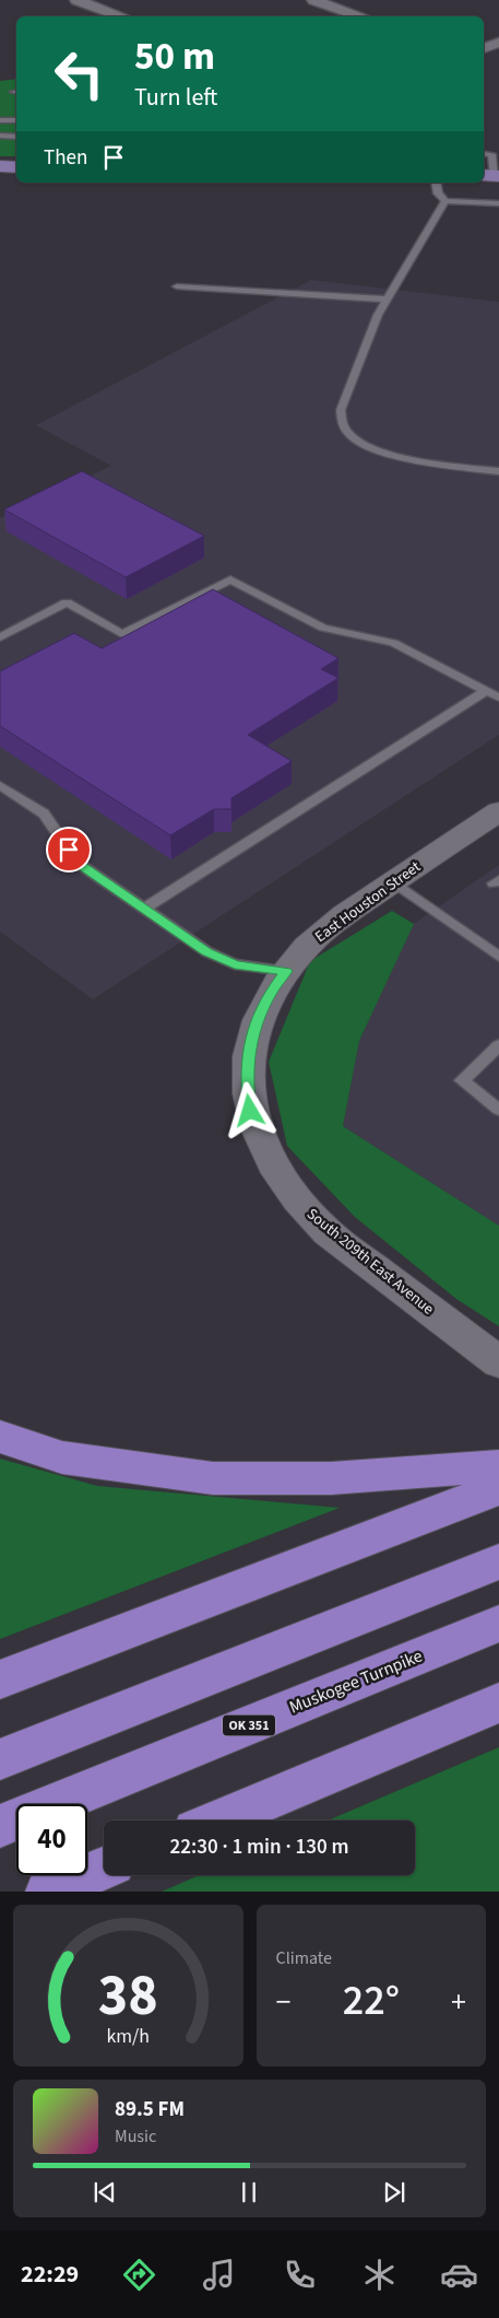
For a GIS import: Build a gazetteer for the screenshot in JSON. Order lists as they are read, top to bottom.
{
  "streets": {
    "highway": ["Muskogee Turnpike", "OK 351"],
    "street": ["East Houston Street", "South 209th East Avenue"]
  },
  "crossings": [
    ["East Houston Street", "South 209th East Avenue"]
  ],
  "page": {
    "turn": ["50 m", "Turn left"],
    "then": "Then",
    "limit": "40",
    "trip": "22:30 · 1 min · 130 m",
    "tile": "Climate",
    "heat": ["−", "22°", "+"],
    "song": ["89.5 FM", "Music"],
    "tabs": "22:29",
    "gauge": ["38", "km/h"]
  }
}
